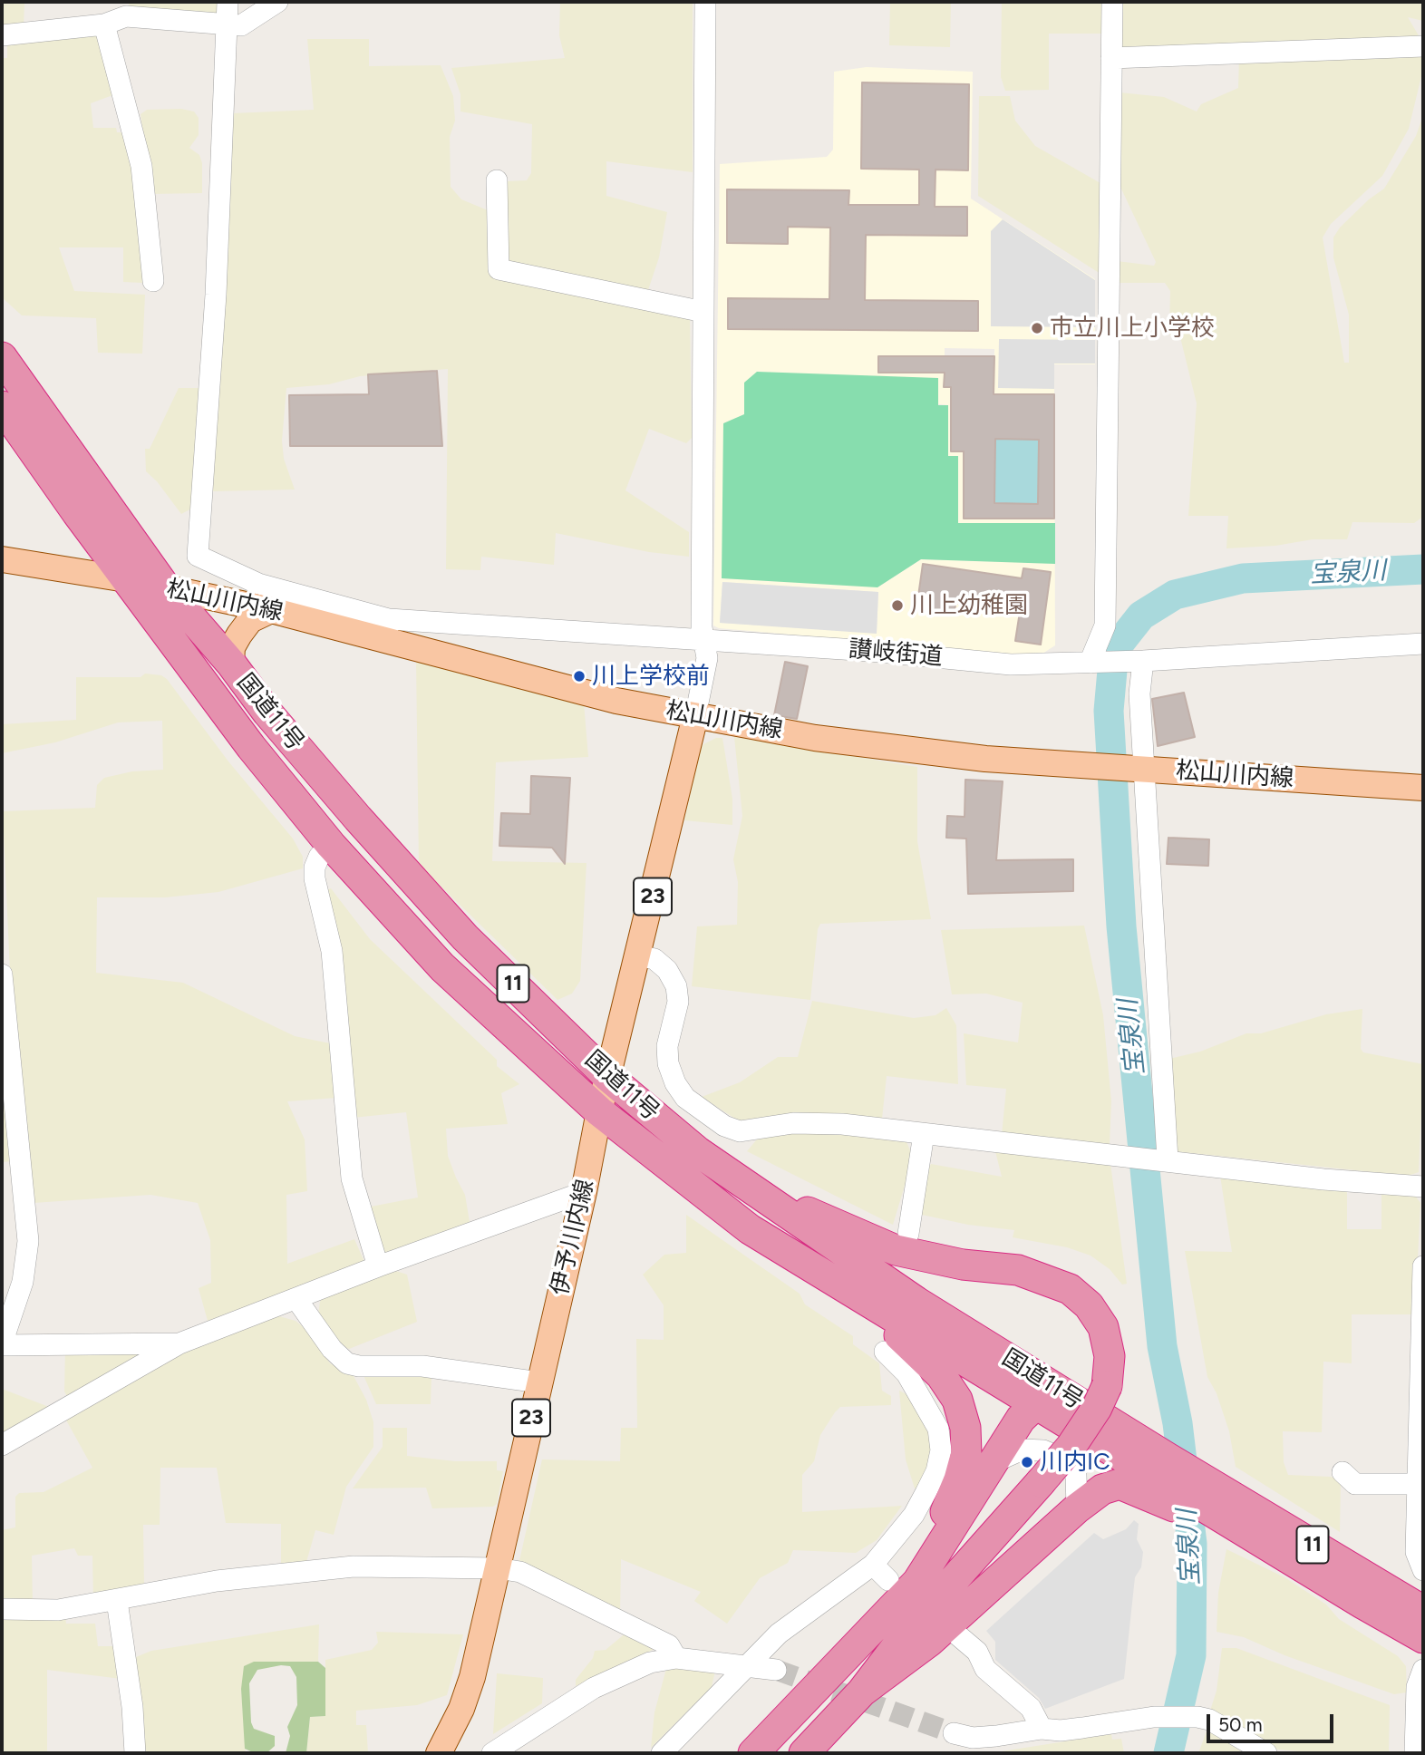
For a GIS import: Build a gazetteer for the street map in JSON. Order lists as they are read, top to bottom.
{
  "streets": {
    "highway": ["国道11号", "11"],
    "main road": ["松山川内線", "23", "伊予川内線"],
    "street": ["讃岐街道"]
  },
  "crossings": [
    ["松山川内線", "讃岐街道"],
    ["松山川内線", "国道11号"],
    ["松山川内線", "伊予川内線"],
    ["国道11号", "11"],
    ["国道11号", "伊予川内線"]
  ],
  "water": ["宝泉川"],
  "places": [
    "市立川上小学校",
    "川上幼稚園",
    "川上学校前",
    "川内IC"
  ],
  "scale_bar": "50 m"
}
